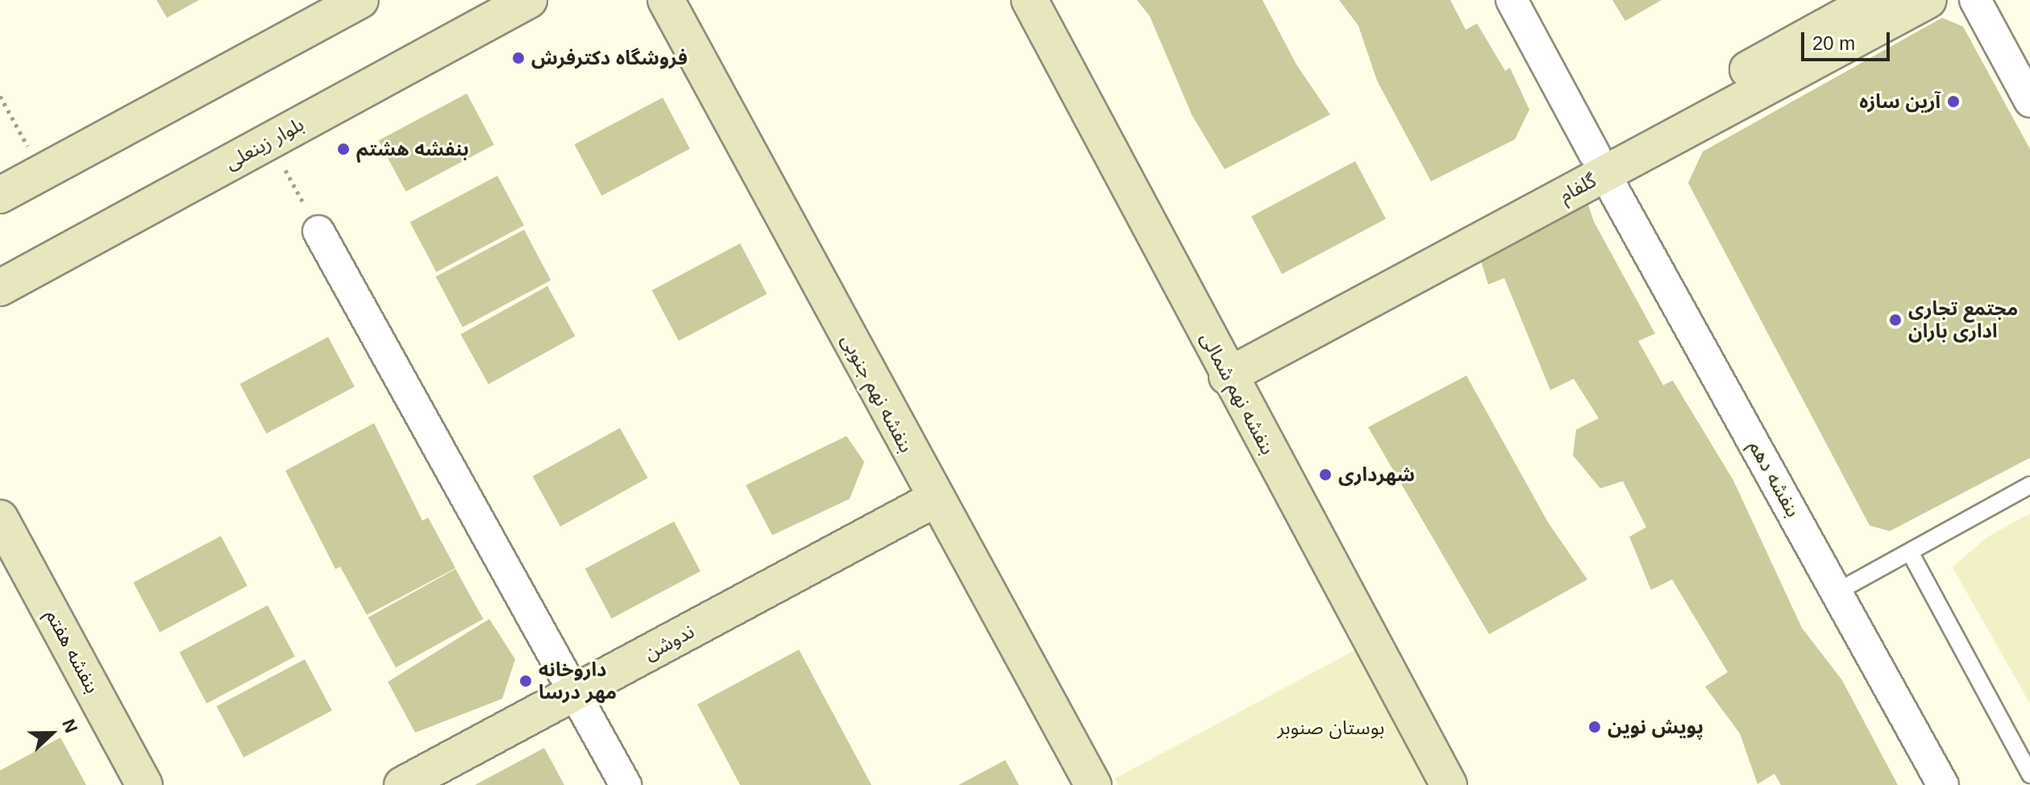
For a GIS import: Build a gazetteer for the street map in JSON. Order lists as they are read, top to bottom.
{
  "streets": {
    "main road": [
      "بلوار زینعلی",
      "گلفام",
      "بنفشه نهم جنوبی",
      "بنفشه نهم شمالی",
      "ندوشن",
      "بنفشه هفتم"
    ],
    "street": ["بنفشه دهم"]
  },
  "crossings": [
    ["گلفام", "بنفشه نهم شمالی"],
    ["گلفام", "بنفشه دهم"],
    ["بنفشه نهم جنوبی", "ندوشن"]
  ],
  "parks": ["بوستان صنوبر"],
  "places": [
    "فروشگاه دکترفرش",
    "آرین سازه",
    "بنفشه هشتم",
    "مجتمع تجاری اداری باران",
    "شهرداری",
    "داروخانه مهر درسا",
    "پویش نوین"
  ],
  "scale_bar": "20 m",
  "north": "right"
}
